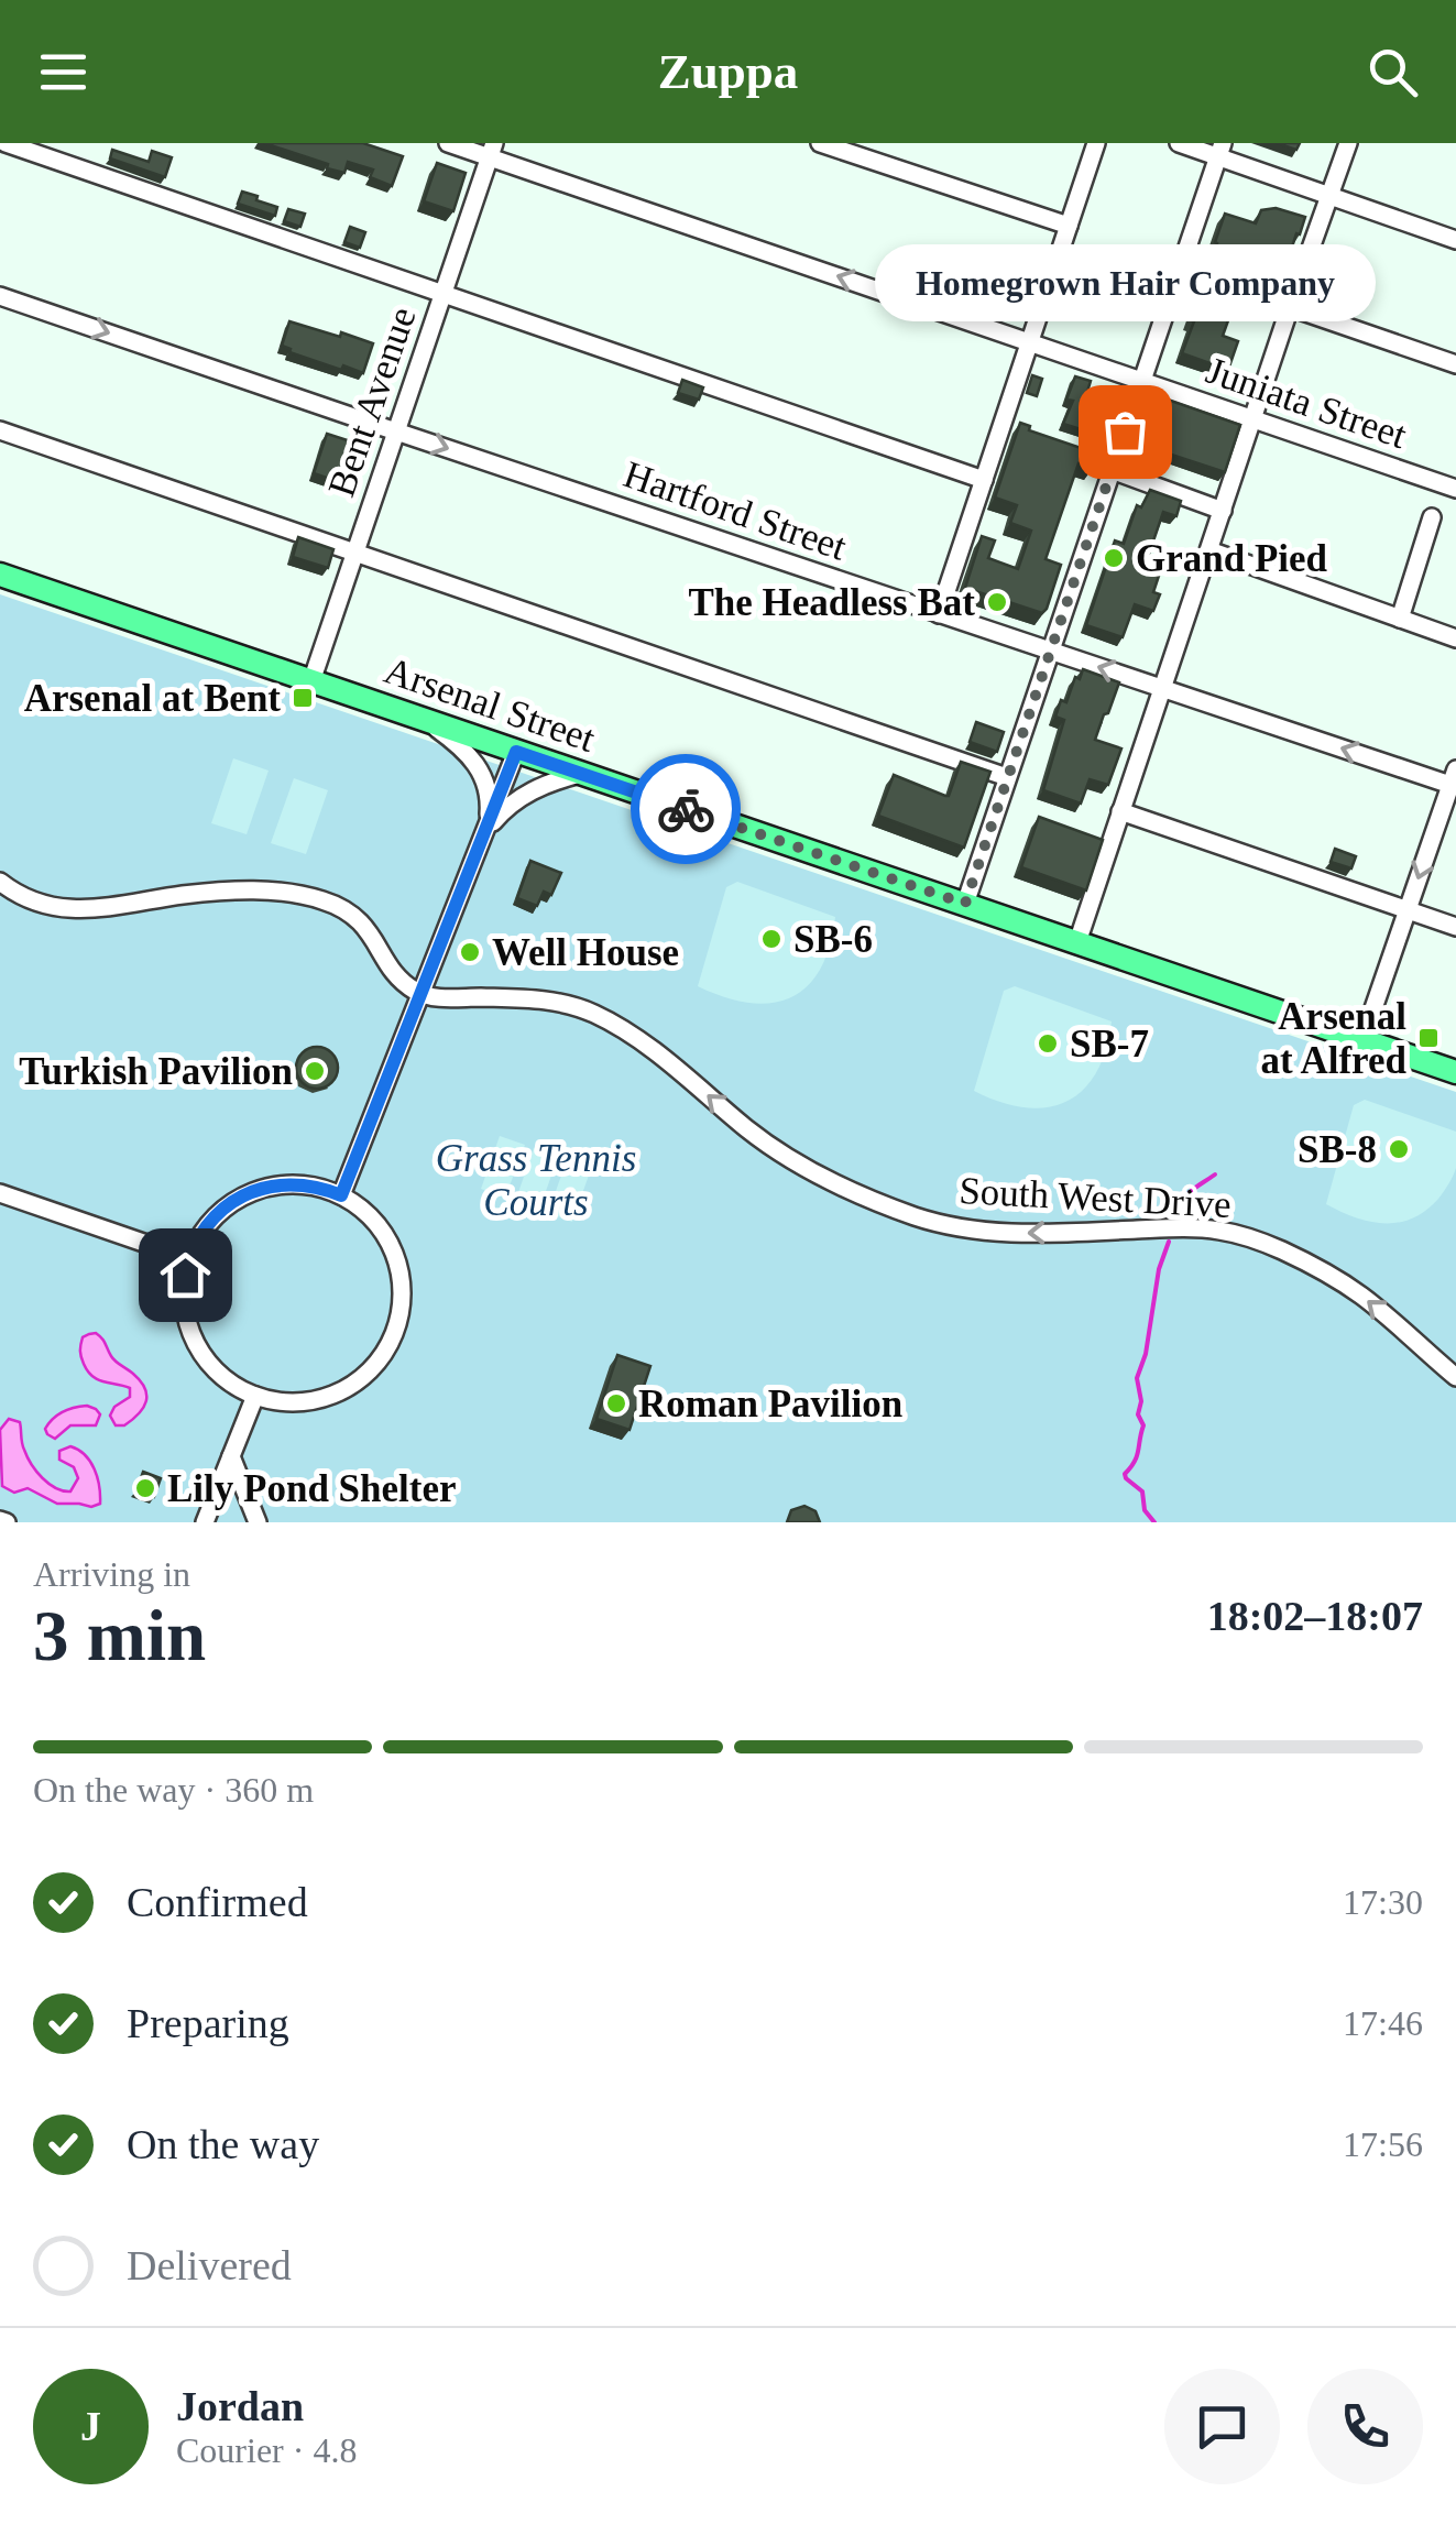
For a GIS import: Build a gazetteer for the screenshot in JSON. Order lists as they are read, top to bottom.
{
  "streets": {
    "main road": ["Arsenal Street"],
    "street": [
      "Bent Avenue",
      "Juniata Street",
      "Hartford Street",
      "South West Drive"
    ]
  },
  "crossings": [
    ["Bent Avenue", "Juniata Street"],
    ["Bent Avenue", "Hartford Street"],
    ["Bent Avenue", "Arsenal Street"]
  ],
  "one_way": ["South West Drive"],
  "parks": ["Grass Tennis Courts"],
  "places": {
    "other": [
      "Homegrown Hair Company",
      "Grand Pied",
      "The Headless Bat",
      "SB-6",
      "Well House",
      "SB-7",
      "Turkish Pavilion",
      "SB-8",
      "Roman Pavilion",
      "Lily Pond Shelter"
    ],
    "transit": ["Arsenal at Bent", "Arsenal at Alfred"]
  },
  "page": {
    "header": "Zuppa",
    "bubble": "Homegrown Hair Company",
    "heading": ["3 min", "Arriving in", "18:02–18:07"],
    "panel": ["Jordan", "Courier · 4.8"],
    "bar": "On the way · 360 m",
    "list": [
      ["Confirmed", "17:30"],
      ["Preparing", "17:46"],
      ["On the way", "17:56"],
      "Delivered"
    ],
    "round": "J"
  }
}
